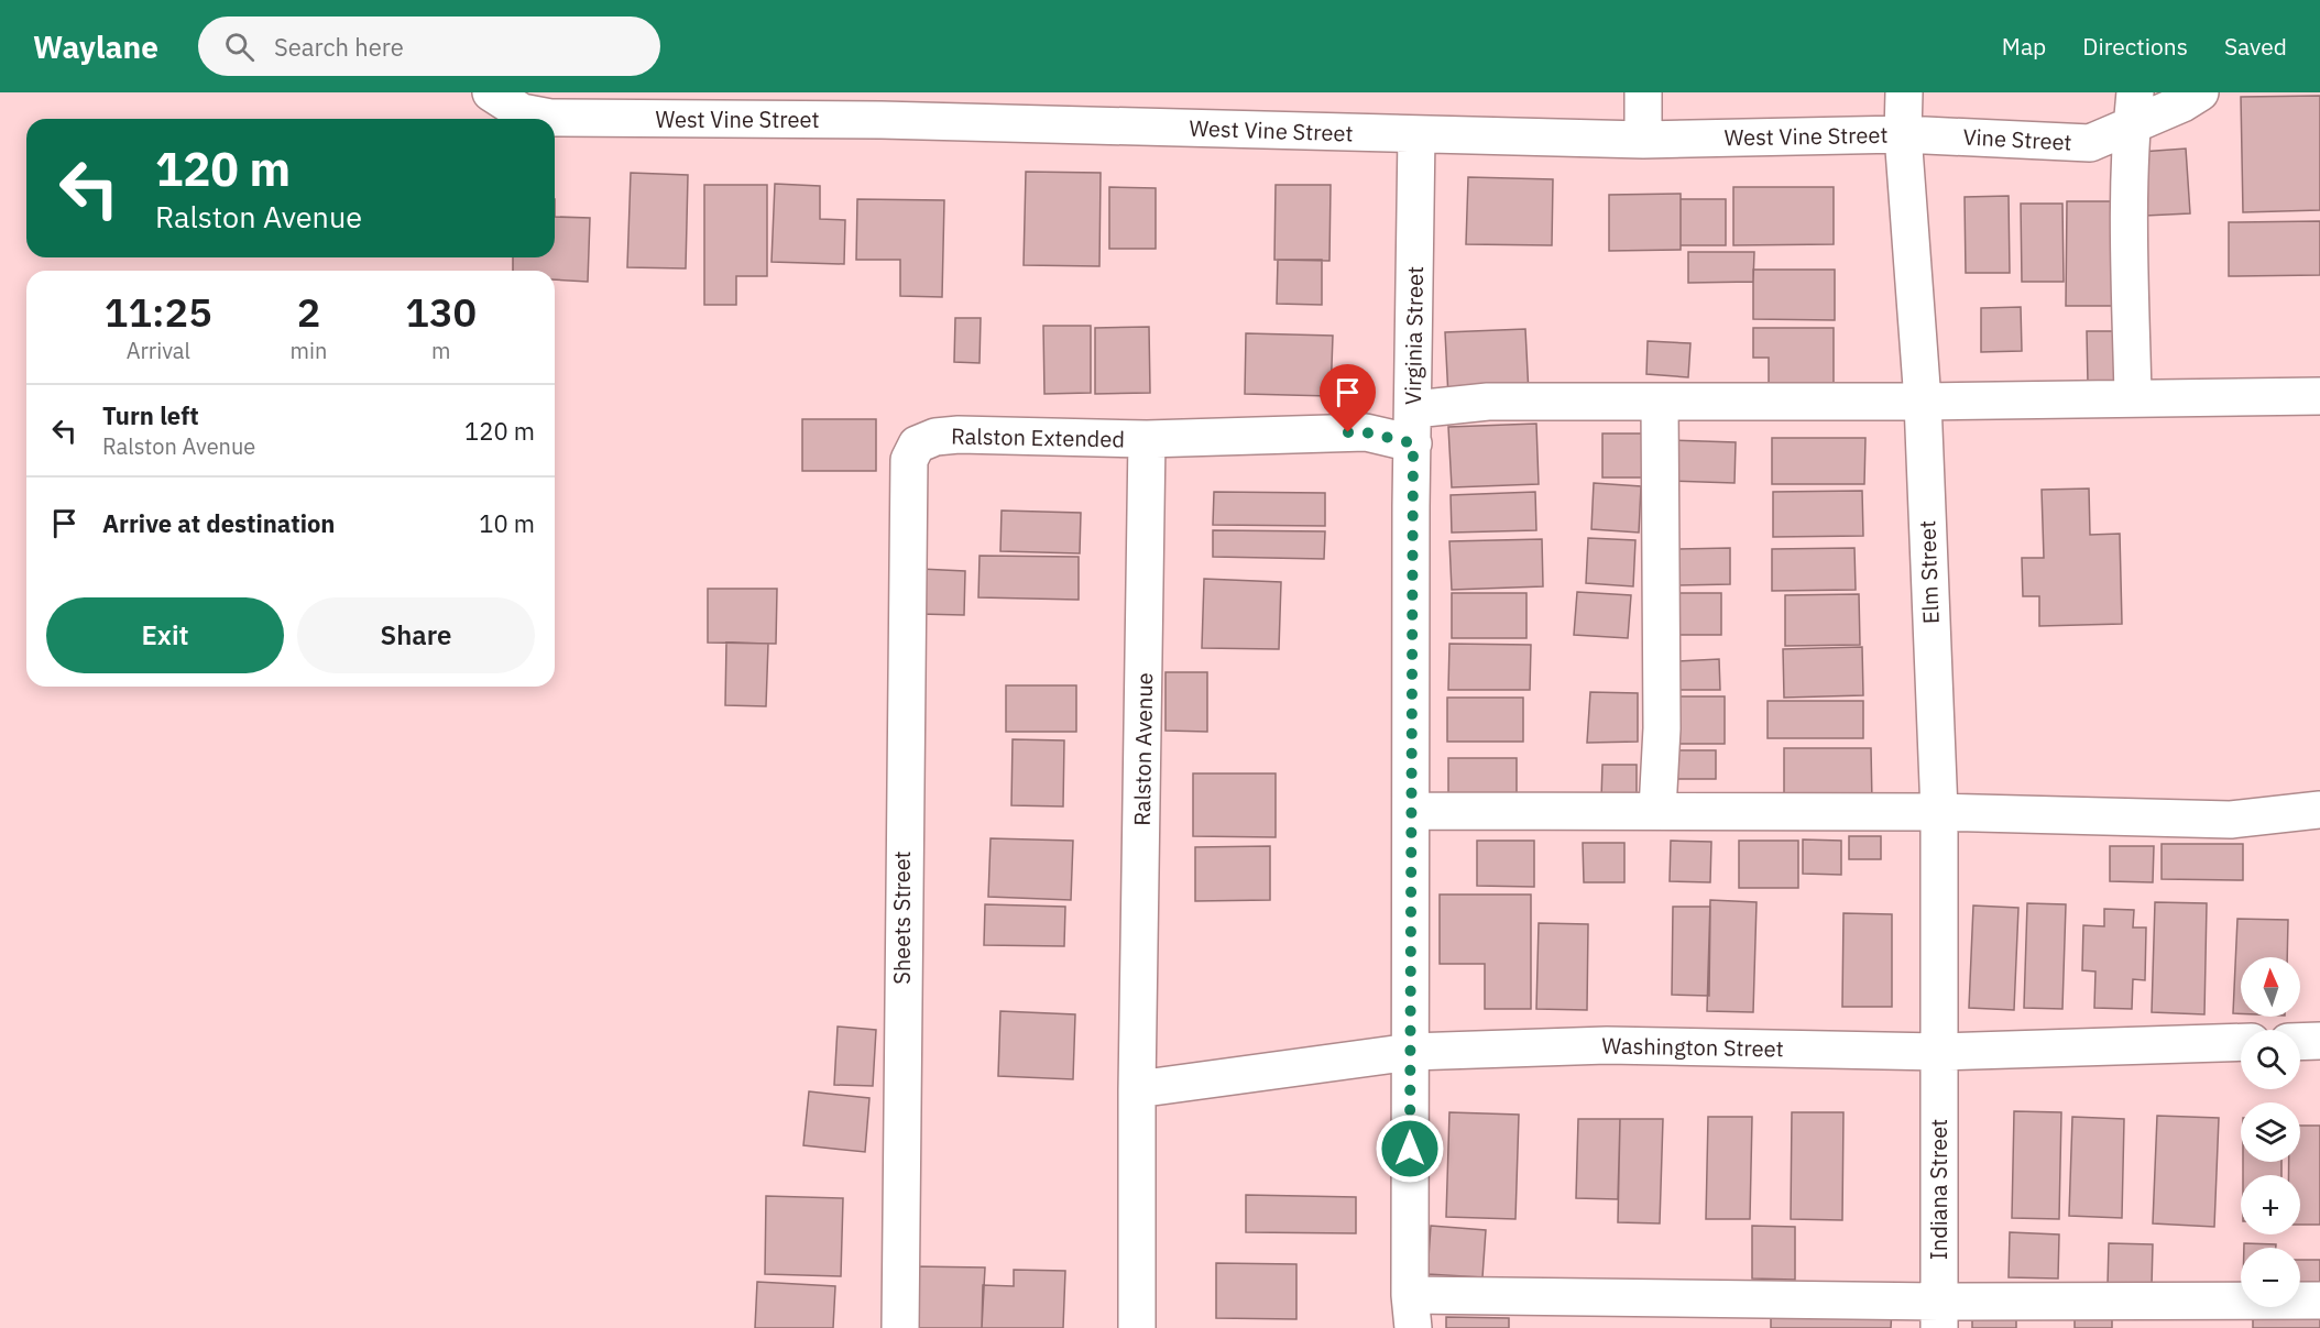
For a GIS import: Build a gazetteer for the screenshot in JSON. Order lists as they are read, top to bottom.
{
  "streets": {
    "street": [
      "West Vine Street",
      "Vine Street",
      "Virginia Street",
      "Ralston Extended",
      "Elm Street",
      "Ralston Avenue",
      "Sheets Street",
      "Washington Street",
      "Indiana Street"
    ]
  },
  "crossings": [
    ["West Vine Street", "Vine Street"],
    ["West Vine Street", "Virginia Street"],
    ["West Vine Street", "Elm Street"],
    ["Vine Street", "Elm Street"],
    ["Virginia Street", "Washington Street"],
    ["Ralston Extended", "Ralston Avenue"],
    ["Ralston Extended", "Sheets Street"],
    ["Elm Street", "Washington Street"],
    ["Elm Street", "Indiana Street"],
    ["Ralston Avenue", "Washington Street"],
    ["Washington Street", "Indiana Street"]
  ],
  "north": "top",
  "page": {
    "header": "Waylane",
    "search": "Search here",
    "nav": ["Map", "Directions", "Saved"],
    "turn": ["120 m", "Ralston Avenue"],
    "eta": [
      "11:25",
      "Arrival",
      "2",
      "min",
      "130",
      "m"
    ],
    "list": [
      {
        "name": "Turn left",
        "note": "Ralston Avenue",
        "value": "120 m"
      },
      {
        "name": "Arrive at destination",
        "value": "10 m"
      }
    ],
    "buttons": ["Exit", "Share"],
    "map_buttons": ["+", "−"]
  }
}
